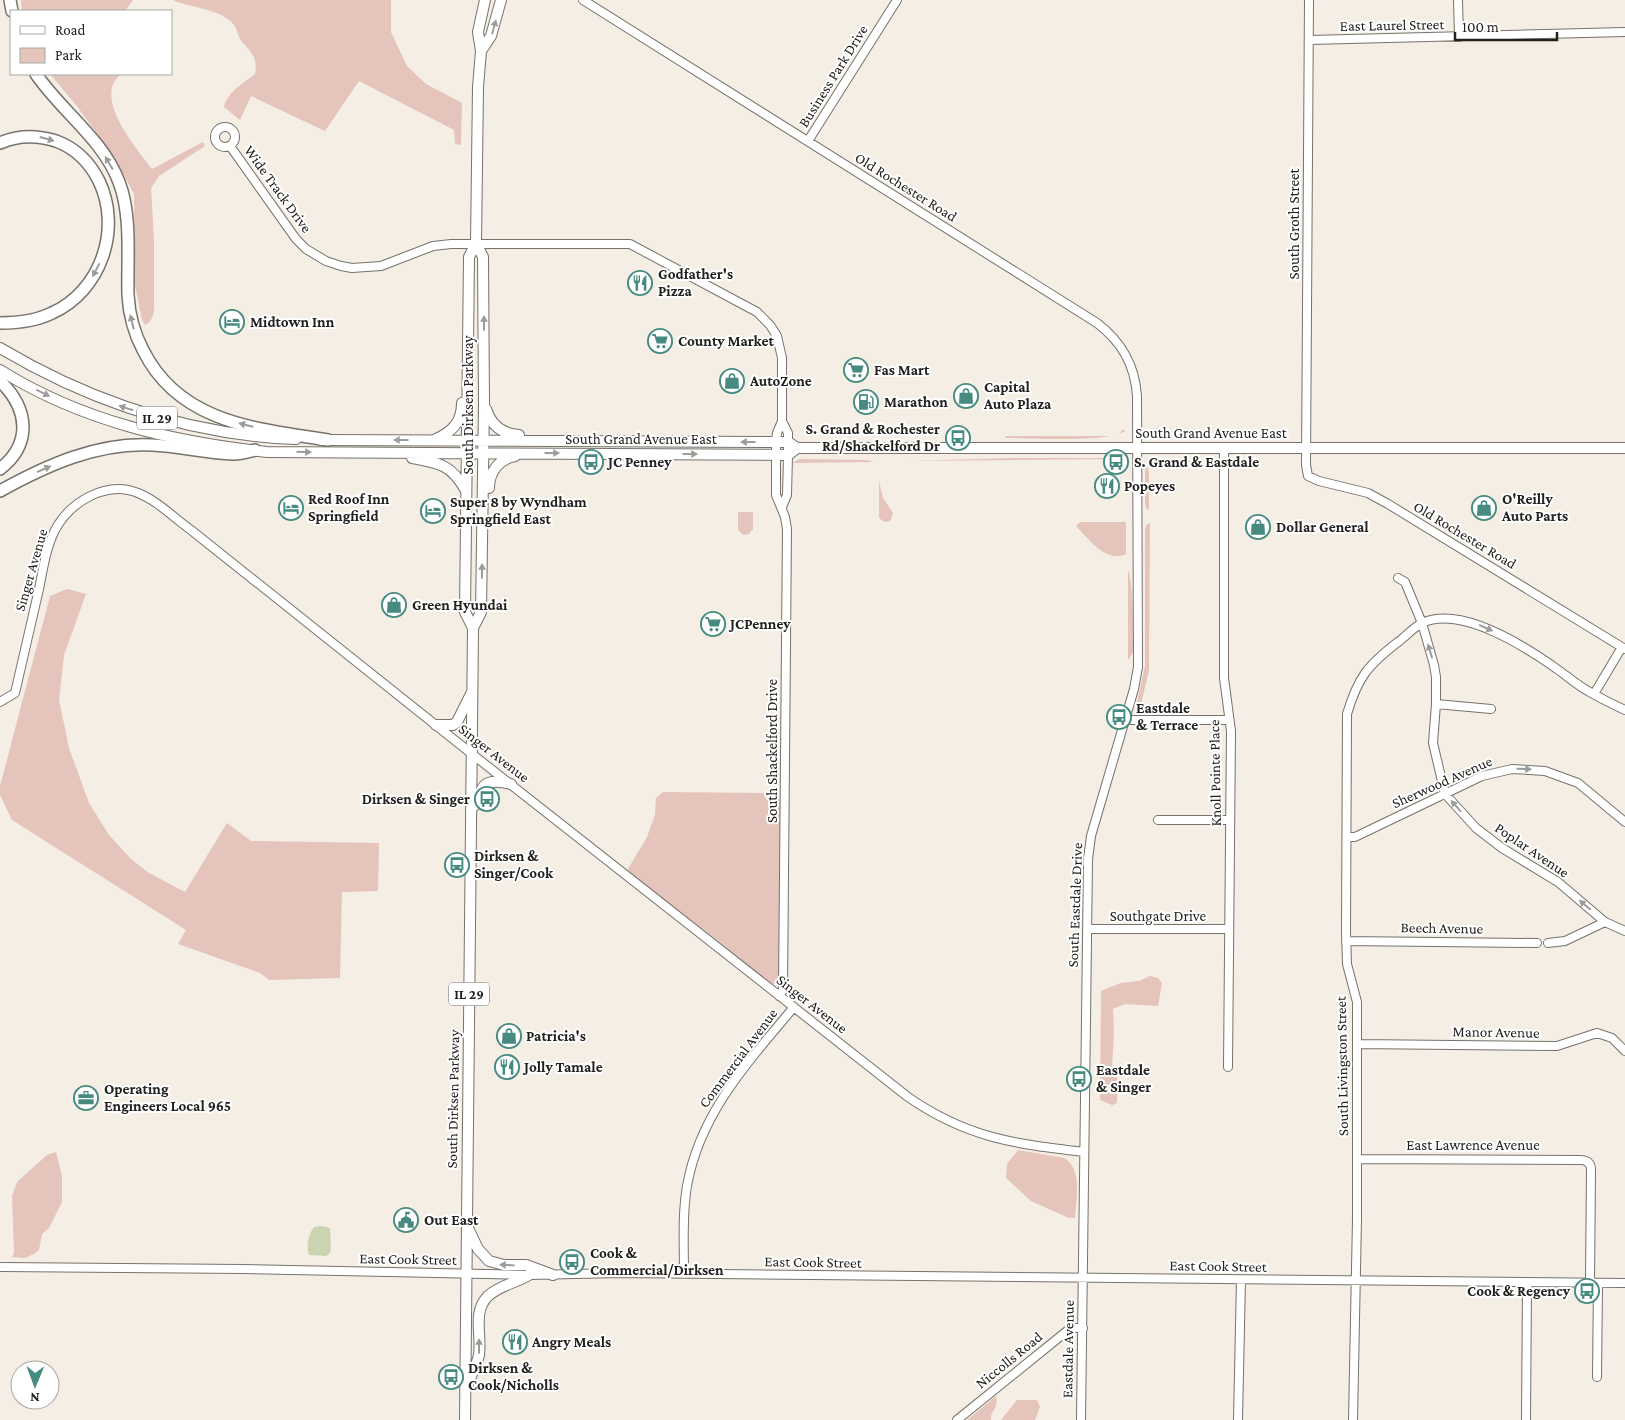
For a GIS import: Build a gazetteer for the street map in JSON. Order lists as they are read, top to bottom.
{
  "streets": {
    "main road": ["South Dirksen Parkway", "IL 29", "South Grand Avenue East"],
    "street": [
      "East Laurel Street",
      "Business Park Drive",
      "Old Rochester Road",
      "Wide Track Drive",
      "South Groth Street",
      "Singer Avenue",
      "South Shackelford Drive",
      "Knoll Pointe Place",
      "Sherwood Avenue",
      "Poplar Avenue",
      "South Eastdale Drive",
      "Southgate Drive",
      "Beech Avenue",
      "Manor Avenue",
      "Commercial Avenue",
      "South Livingston Street",
      "East Lawrence Avenue",
      "East Cook Street",
      "Eastdale Avenue",
      "Niccolls Road"
    ]
  },
  "crossings": [
    ["East Laurel Street", "South Groth Street"],
    ["Business Park Drive", "Old Rochester Road"],
    ["Old Rochester Road", "South Groth Street"],
    ["Old Rochester Road", "South Grand Avenue East"],
    ["Old Rochester Road", "South Eastdale Drive"],
    ["Wide Track Drive", "South Dirksen Parkway"],
    ["Wide Track Drive", "South Shackelford Drive"],
    ["South Groth Street", "South Grand Avenue East"],
    ["South Dirksen Parkway", "IL 29"],
    ["South Dirksen Parkway", "South Grand Avenue East"],
    ["South Dirksen Parkway", "Singer Avenue"],
    ["South Dirksen Parkway", "South Shackelford Drive"],
    ["South Dirksen Parkway", "East Cook Street"],
    ["IL 29", "South Grand Avenue East"],
    ["South Grand Avenue East", "South Shackelford Drive"],
    ["South Grand Avenue East", "Knoll Pointe Place"],
    ["South Grand Avenue East", "South Eastdale Drive"],
    ["Singer Avenue", "South Shackelford Drive"],
    ["Singer Avenue", "South Eastdale Drive"],
    ["Singer Avenue", "Commercial Avenue"],
    ["Knoll Pointe Place", "Southgate Drive"],
    ["Sherwood Avenue", "Poplar Avenue"],
    ["Sherwood Avenue", "South Livingston Street"],
    ["Poplar Avenue", "South Livingston Street"],
    ["South Eastdale Drive", "Southgate Drive"],
    ["South Eastdale Drive", "East Cook Street"],
    ["South Eastdale Drive", "Eastdale Avenue"],
    ["Beech Avenue", "South Livingston Street"],
    ["Manor Avenue", "South Livingston Street"],
    ["Commercial Avenue", "East Cook Street"],
    ["South Livingston Street", "East Lawrence Avenue"],
    ["South Livingston Street", "East Cook Street"],
    ["East Lawrence Avenue", "East Cook Street"],
    ["East Cook Street", "Eastdale Avenue"],
    ["Eastdale Avenue", "Niccolls Road"]
  ],
  "one_way": ["Sherwood Avenue", "Poplar Avenue"],
  "places": {
    "restaurant": [
      "Godfather's Pizza",
      "Popeyes",
      "Jolly Tamale",
      "Angry Meals"
    ],
    "hotel": ["Midtown Inn", "Red Roof Inn Springfield", "Super 8 by Wyndham Springfield East"],
    "supermarket": ["County Market", "Fas Mart", "JCPenney"],
    "shop": [
      "AutoZone",
      "Capital Auto Plaza",
      "O'Reilly Auto Parts",
      "Dollar General",
      "Green Hyundai",
      "Patricia's"
    ],
    "fuel station": ["Marathon"],
    "bus stop": [
      "S. Grand & Rochester Rd/Shackelford Dr",
      "JC Penney",
      "S. Grand & Eastdale",
      "Eastdale & Terrace",
      "Dirksen & Singer",
      "Dirksen & Singer/Cook",
      "Eastdale & Singer",
      "Cook & Commercial/Dirksen",
      "Cook & Regency",
      "Dirksen & Cook/Nicholls"
    ],
    "office": ["Operating Engineers Local 965"],
    "public building": ["Out East"]
  },
  "legend": ["Road", "Park"],
  "scale_bar": "100 m",
  "north": "bottom"
}
